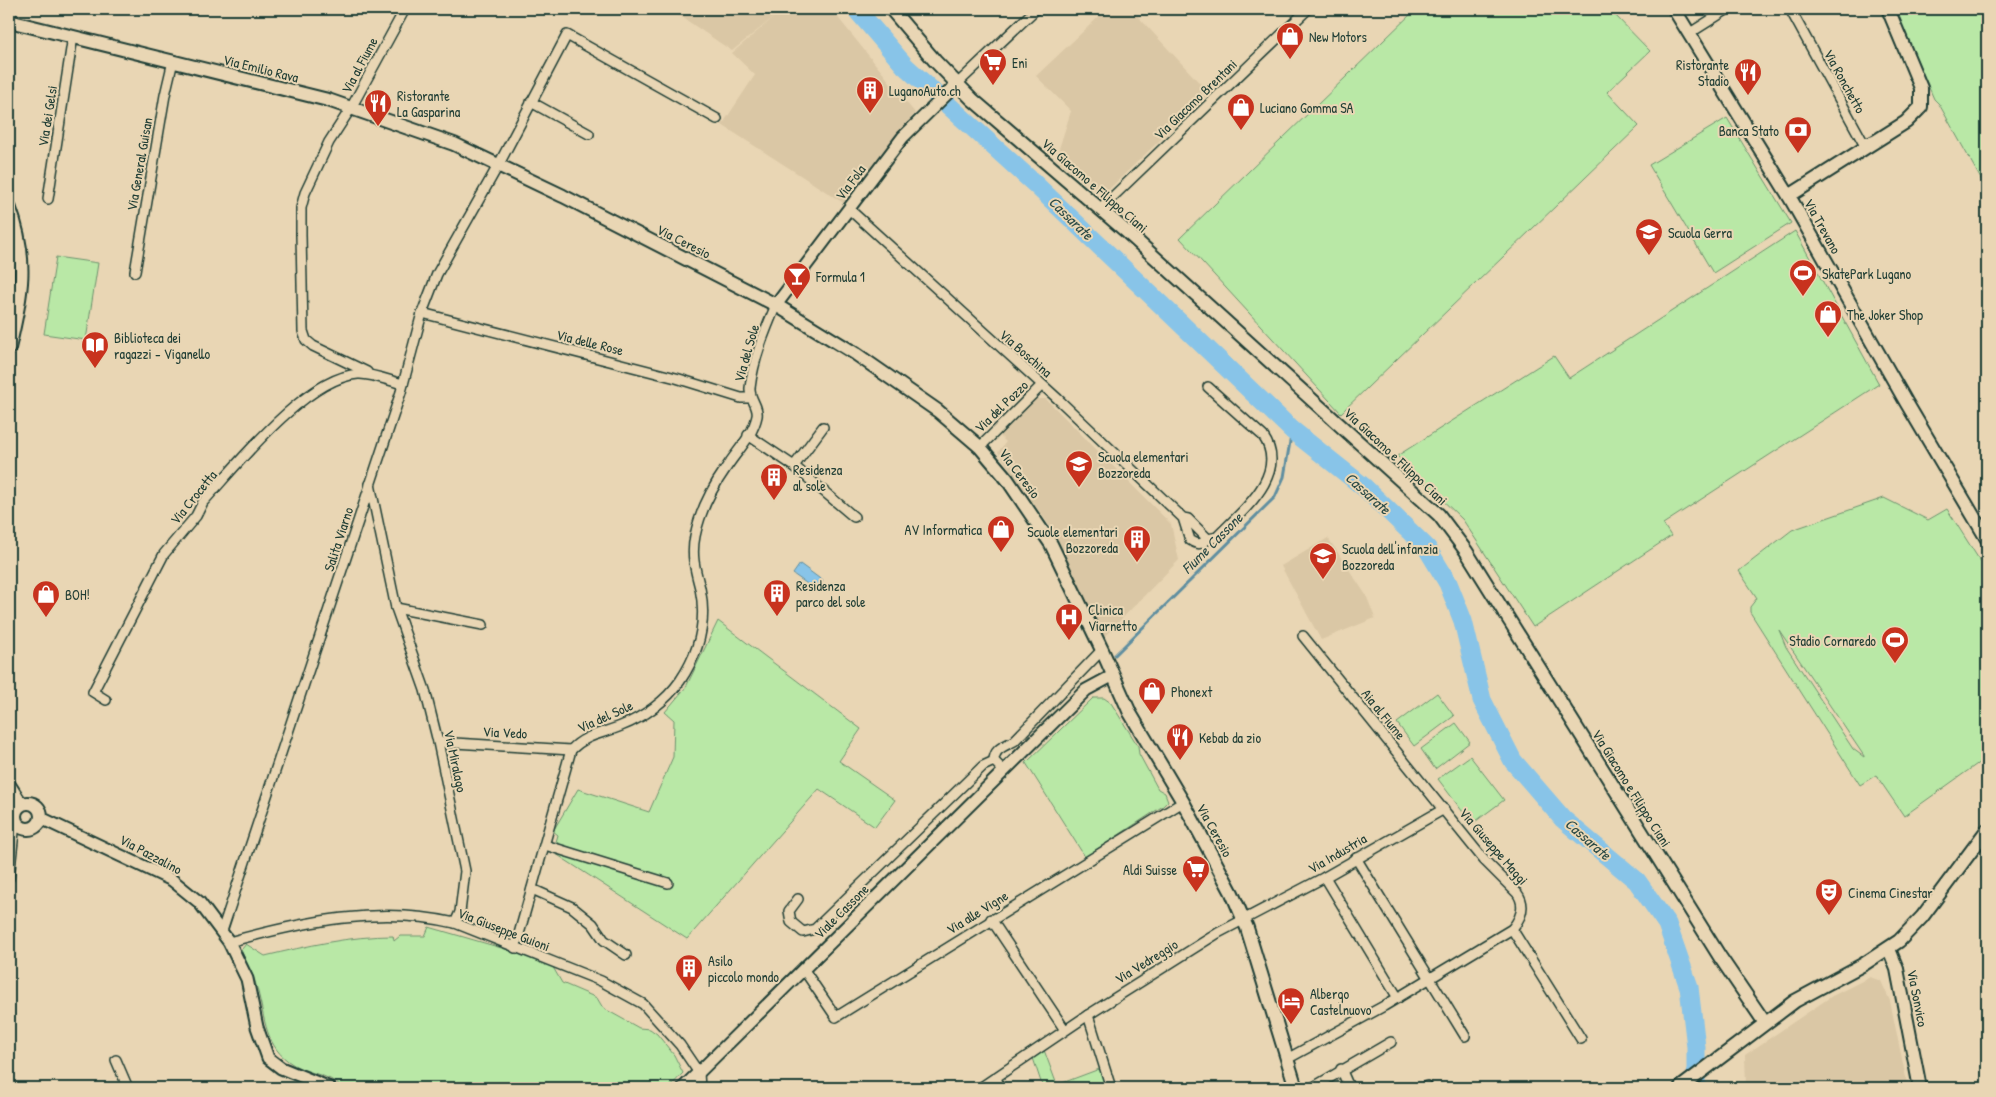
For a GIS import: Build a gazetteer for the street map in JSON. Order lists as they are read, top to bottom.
{
  "streets": {
    "main road": [
      "Via Emilio Rava",
      "Via Giacomo e Filippo Ciani",
      "Via Trevano",
      "Via Ceresio",
      "Via Sonvico"
    ],
    "street": [
      "Via al Fiume",
      "Via Ronchetto",
      "Via Giacomo Brentani",
      "Via dei Gelsi",
      "Via General Guisan",
      "Via Fola",
      "Via delle Rose",
      "Via del Sole",
      "Via Boschina",
      "Via del Pozzo",
      "Via Crocetta",
      "Salita Viarno",
      "Aia al Fiume",
      "Via Vedo",
      "Via Miralago",
      "Via Giuseppe Maggi",
      "Via Industria",
      "Via Pazzalino",
      "Viale Cassone",
      "Via alle Vigne",
      "Via Giuseppe Guioni",
      "Via Vedreggio"
    ]
  },
  "crossings": [
    ["Via al Fiume", "Via Emilio Rava"],
    ["Via al Fiume", "Via Crocetta"],
    ["Via Emilio Rava", "Via dei Gelsi"],
    ["Via Emilio Rava", "Via General Guisan"],
    ["Via Emilio Rava", "Via Ceresio"],
    ["Via Emilio Rava", "Via Crocetta"],
    ["Via Emilio Rava", "Salita Viarno"],
    ["Via Giacomo Brentani", "Via Giacomo e Filippo Ciani"],
    ["Via Fola", "Via Giacomo e Filippo Ciani"],
    ["Via Fola", "Via Ceresio"],
    ["Via Fola", "Via del Sole"],
    ["Via Fola", "Via Boschina"],
    ["Via Ceresio", "Via del Sole"],
    ["Via Ceresio", "Via del Pozzo"],
    ["Via Ceresio", "Salita Viarno"],
    ["Via Ceresio", "Via Industria"],
    ["Via Ceresio", "Viale Cassone"],
    ["Via Ceresio", "Via alle Vigne"],
    ["Via Ceresio", "Via Vedreggio"],
    ["Via delle Rose", "Via del Sole"],
    ["Via delle Rose", "Salita Viarno"],
    ["Via del Sole", "Via Vedo"],
    ["Via del Sole", "Via Giuseppe Guioni"],
    ["Via Boschina", "Via del Pozzo"],
    ["Via Crocetta", "Salita Viarno"],
    ["Salita Viarno", "Via Miralago"],
    ["Salita Viarno", "Via Pazzalino"],
    ["Aia al Fiume", "Via Giuseppe Maggi"],
    ["Aia al Fiume", "Via Industria"],
    ["Via Vedo", "Via Miralago"],
    ["Via Miralago", "Via Giuseppe Guioni"],
    ["Via Giuseppe Maggi", "Via Industria"],
    ["Via Industria", "Via Vedreggio"],
    ["Via Pazzalino", "Via Giuseppe Guioni"],
    ["Viale Cassone", "Via alle Vigne"],
    ["Viale Cassone", "Via Giuseppe Guioni"]
  ],
  "water": ["Cassarate", "Fiume Cassone"],
  "places": {
    "shop": [
      "New Motors",
      "Luciano Gomma SA",
      "The Joker Shop",
      "AV Informatica",
      "BOH!",
      "Phonext"
    ],
    "supermarket": ["Eni", "Aldi Suisse"],
    "restaurant": ["Ristorante Stadio", "Ristorante La Gasparina", "Kebab da zio"],
    "building": [
      "LuganoAuto.ch",
      "Residenza al sole",
      "Scuole elementari Bozzoreda",
      "Residenza parco del sole",
      "Asilo piccolo mondo"
    ],
    "bank": ["Banca Stato"],
    "school or university": ["Scuola Gerra", "Scuola elementari Bozzoreda", "Scuola dell'infanzia Bozzoreda"],
    "sports": ["SkatePark Lugano", "Stadio Cornaredo"],
    "bar": ["Formula 1"],
    "library": ["Biblioteca dei ragazzi - Viganello"],
    "hospital": ["Clinica Viarnetto"],
    "theatre": ["Cinema Cinestar"],
    "hotel": ["Albergo Castelnuovo"]
  }
}
